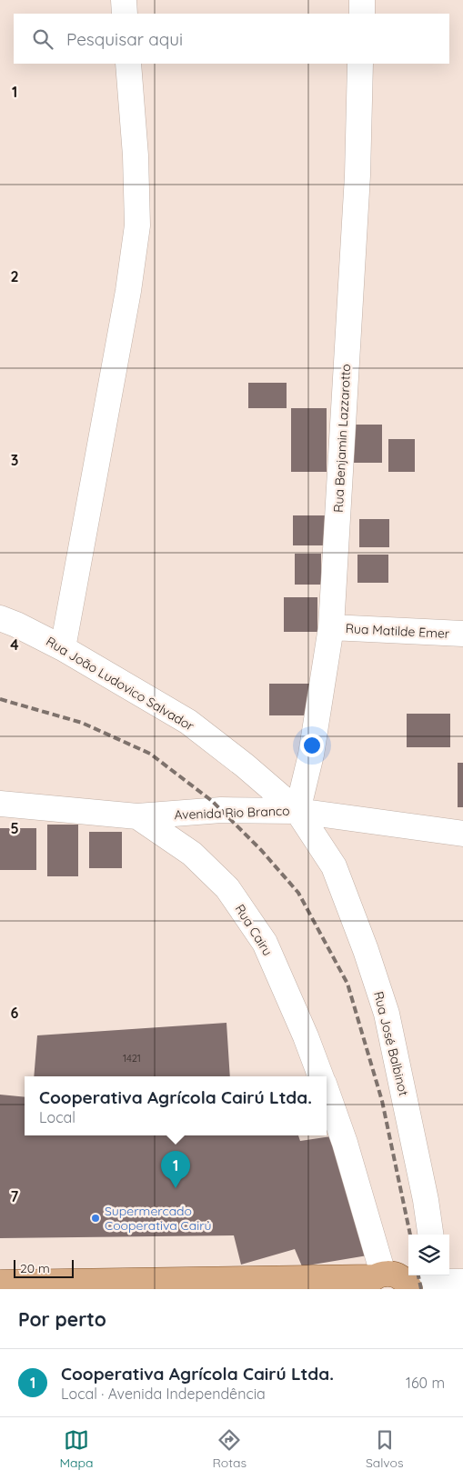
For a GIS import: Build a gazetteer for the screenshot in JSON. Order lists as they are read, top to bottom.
{
  "streets": {
    "street": [
      "Rua Benjamin Lazzarotto",
      "Rua Matilde Emer",
      "Rua João Ludovico Salvador",
      "Avenida Rio Branco",
      "Rua Cairu",
      "Rua José Balbinot"
    ]
  },
  "crossings": [
    ["Rua Benjamin Lazzarotto", "Rua Matilde Emer"],
    ["Rua Benjamin Lazzarotto", "Rua João Ludovico Salvador"],
    ["Rua Benjamin Lazzarotto", "Avenida Rio Branco"],
    ["Rua Benjamin Lazzarotto", "Rua José Balbinot"],
    ["Rua João Ludovico Salvador", "Avenida Rio Branco"],
    ["Rua João Ludovico Salvador", "Rua José Balbinot"],
    ["Avenida Rio Branco", "Rua Cairu"],
    ["Avenida Rio Branco", "Rua José Balbinot"]
  ],
  "places": ["Supermercado Cooperativa Cairú"],
  "house_numbers": ["1421"],
  "scale_bar": "20 m",
  "page": {
    "search": "Pesquisar aqui",
    "popup": ["Cooperativa Agrícola Cairú Ltda.", "Local"],
    "pins": "1",
    "scale": "20 m",
    "heading": "Por perto",
    "list": [
      {
        "mark": "1",
        "name": "Cooperativa Agrícola Cairú Ltda.",
        "note": "Local · Avenida Independência",
        "value": "160 m"
      }
    ],
    "nav": ["Mapa", "Rotas", "Salvos"]
  },
  "grid": {
    "rows": [
      "1",
      "2",
      "3",
      "4",
      "5",
      "6",
      "7"
    ]
  }
}
